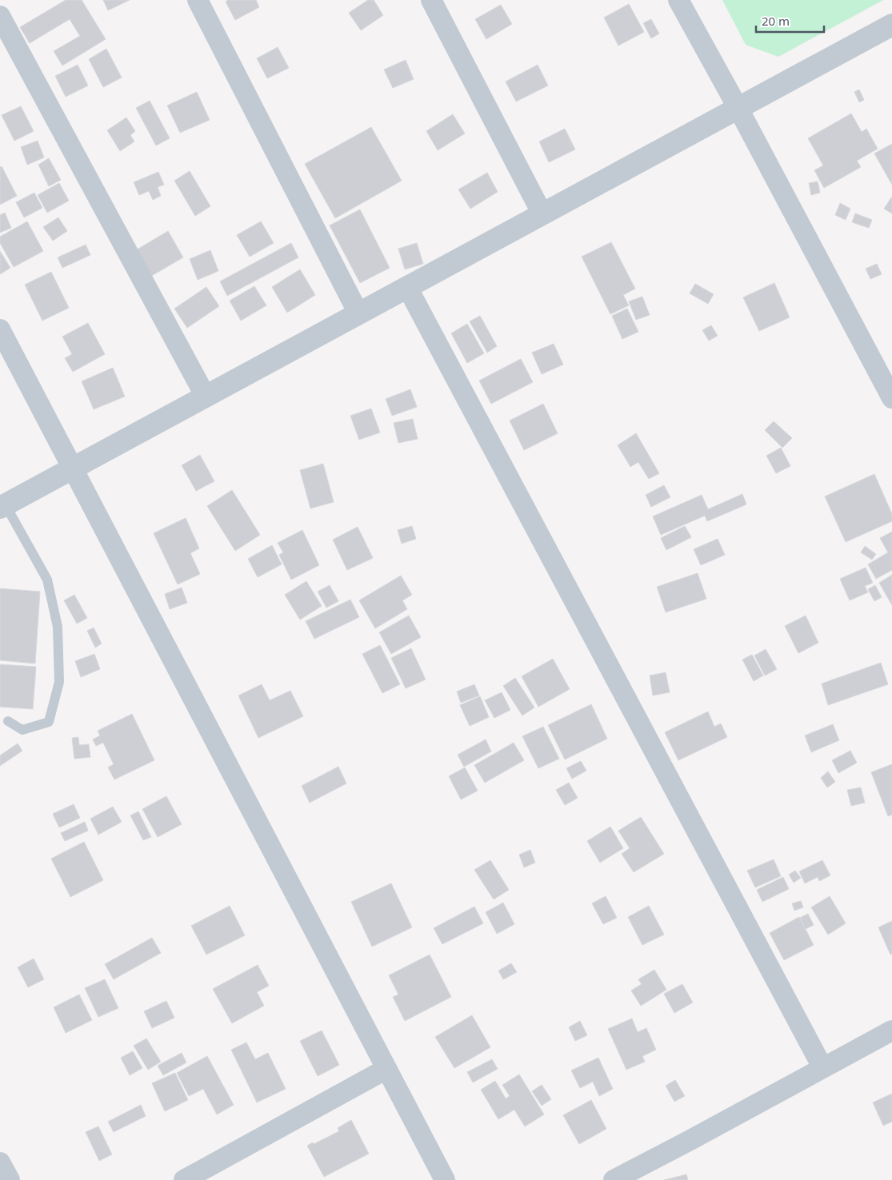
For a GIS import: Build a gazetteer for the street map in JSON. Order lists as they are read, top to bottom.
{
  "scale_bar": "20 m"
}
